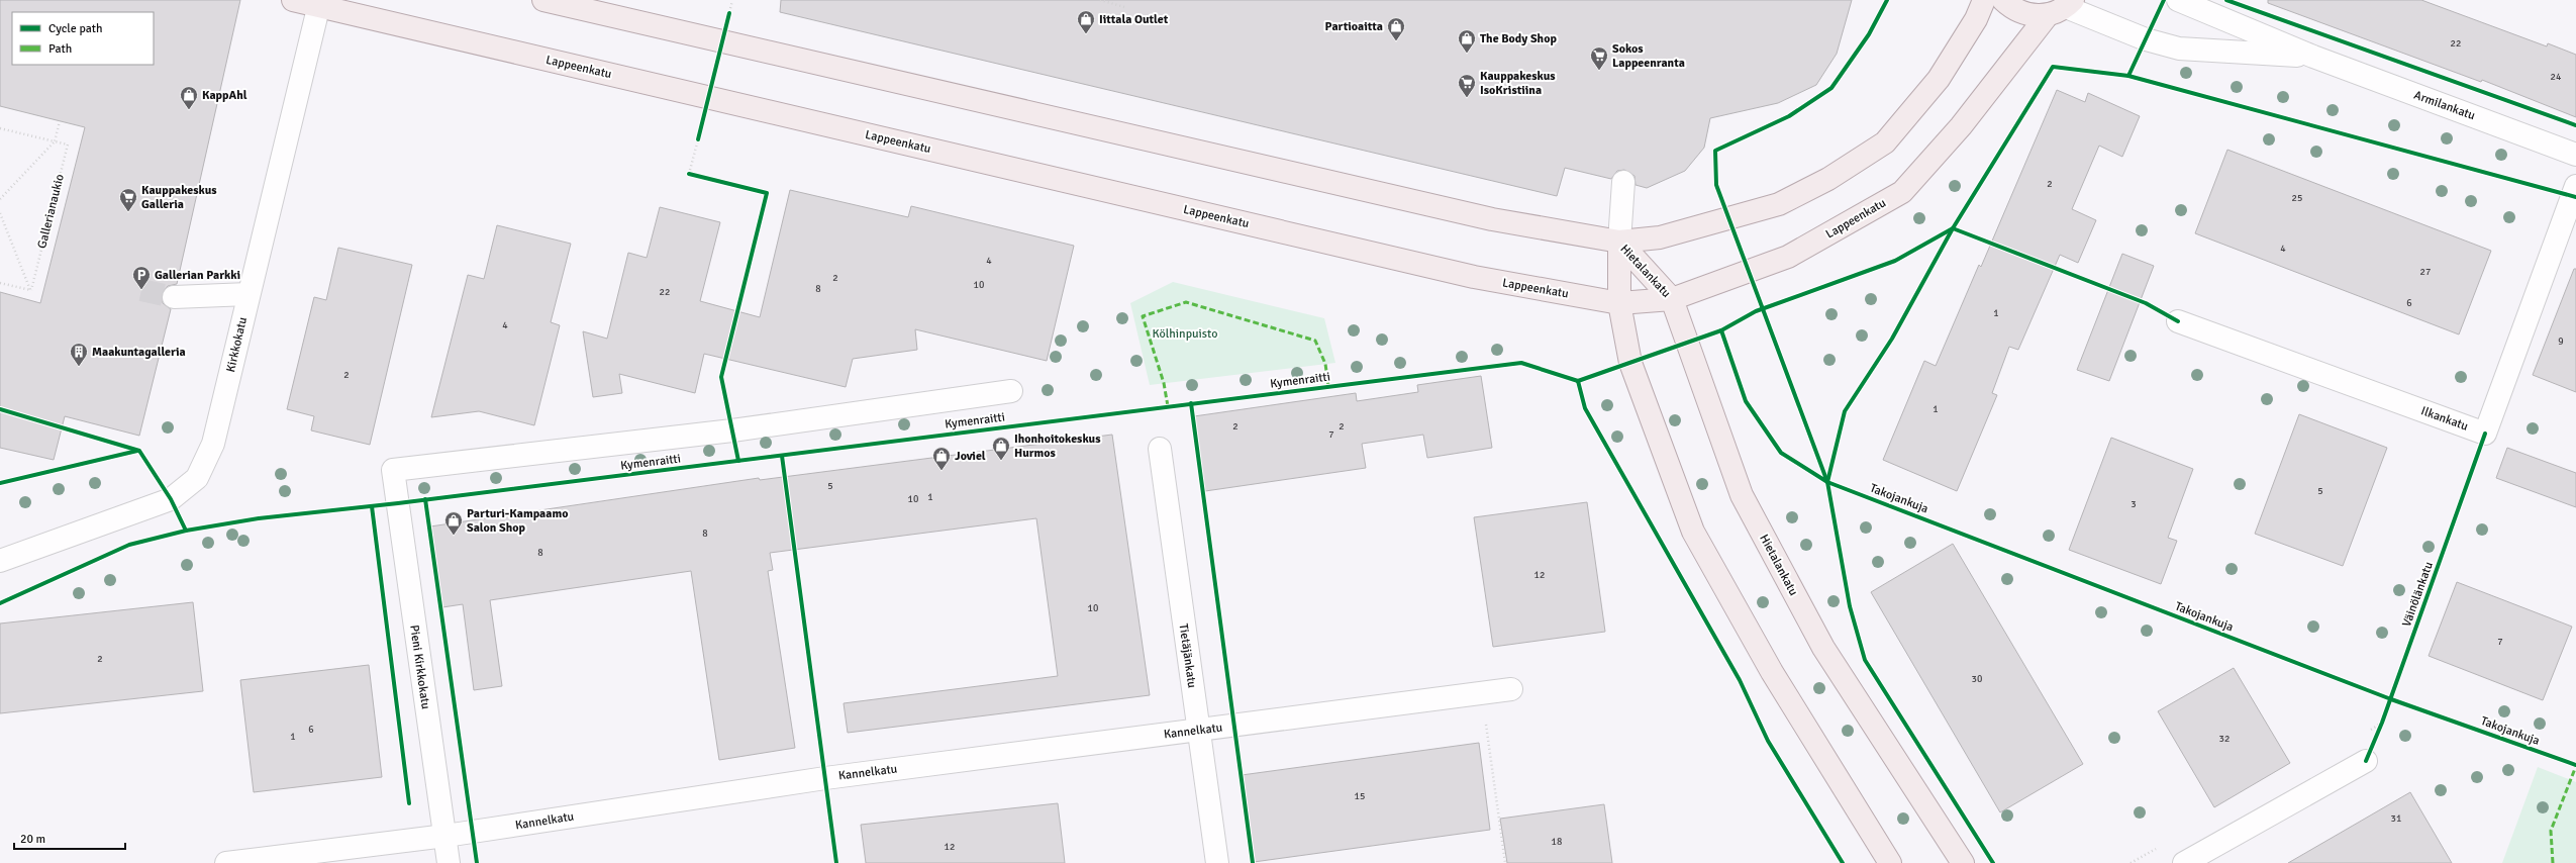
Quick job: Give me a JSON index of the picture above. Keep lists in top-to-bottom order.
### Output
{
  "streets": {
    "main road": ["Lappeenkatu", "Hietalankatu"],
    "street": [
      "Armilankatu",
      "Kirkkokatu",
      "Kymenraitti",
      "Ilkankatu",
      "Tietäjänkatu",
      "Pieni Kirkkokatu",
      "Kannelkatu"
    ],
    "path": ["Gallerianaukio"],
    "cycle path": ["Takojankuja", "Väinölänkatu"]
  },
  "crossings": [
    ["Lappeenkatu", "Armilankatu"],
    ["Lappeenkatu", "Hietalankatu"],
    ["Lappeenkatu", "Kirkkokatu"],
    ["Kymenraitti", "Pieni Kirkkokatu"],
    ["Tietäjänkatu", "Kannelkatu"],
    ["Pieni Kirkkokatu", "Kannelkatu"]
  ],
  "parks": ["Kölhinpuisto"],
  "places": {
    "shop": [
      "Iittala Outlet",
      "Partioaitta",
      "The Body Shop",
      "KappAhl",
      "Ihonhoitokeskus Hurmos",
      "Joviel",
      "Parturi-Kampaamo Salon Shop"
    ],
    "supermarket": ["Sokos Lappeenranta", "Kauppakeskus IsoKristiina", "Kauppakeskus Galleria"],
    "parking": ["Gallerian Parkki"],
    "building": ["Maakuntagalleria"]
  },
  "house_numbers": [
    "22",
    "24",
    "2",
    "25",
    "4",
    "4",
    "27",
    "2",
    "10",
    "8",
    "22",
    "6",
    "1",
    "4",
    "9",
    "2",
    "1",
    "2",
    "2",
    "7",
    "5",
    "5",
    "1",
    "10",
    "3",
    "8",
    "8",
    "12",
    "10",
    "7",
    "2",
    "30",
    "6",
    "1",
    "32",
    "15",
    "31",
    "18",
    "12"
  ],
  "legend": ["Cycle path", "Path"],
  "scale_bar": "20 m"
}
